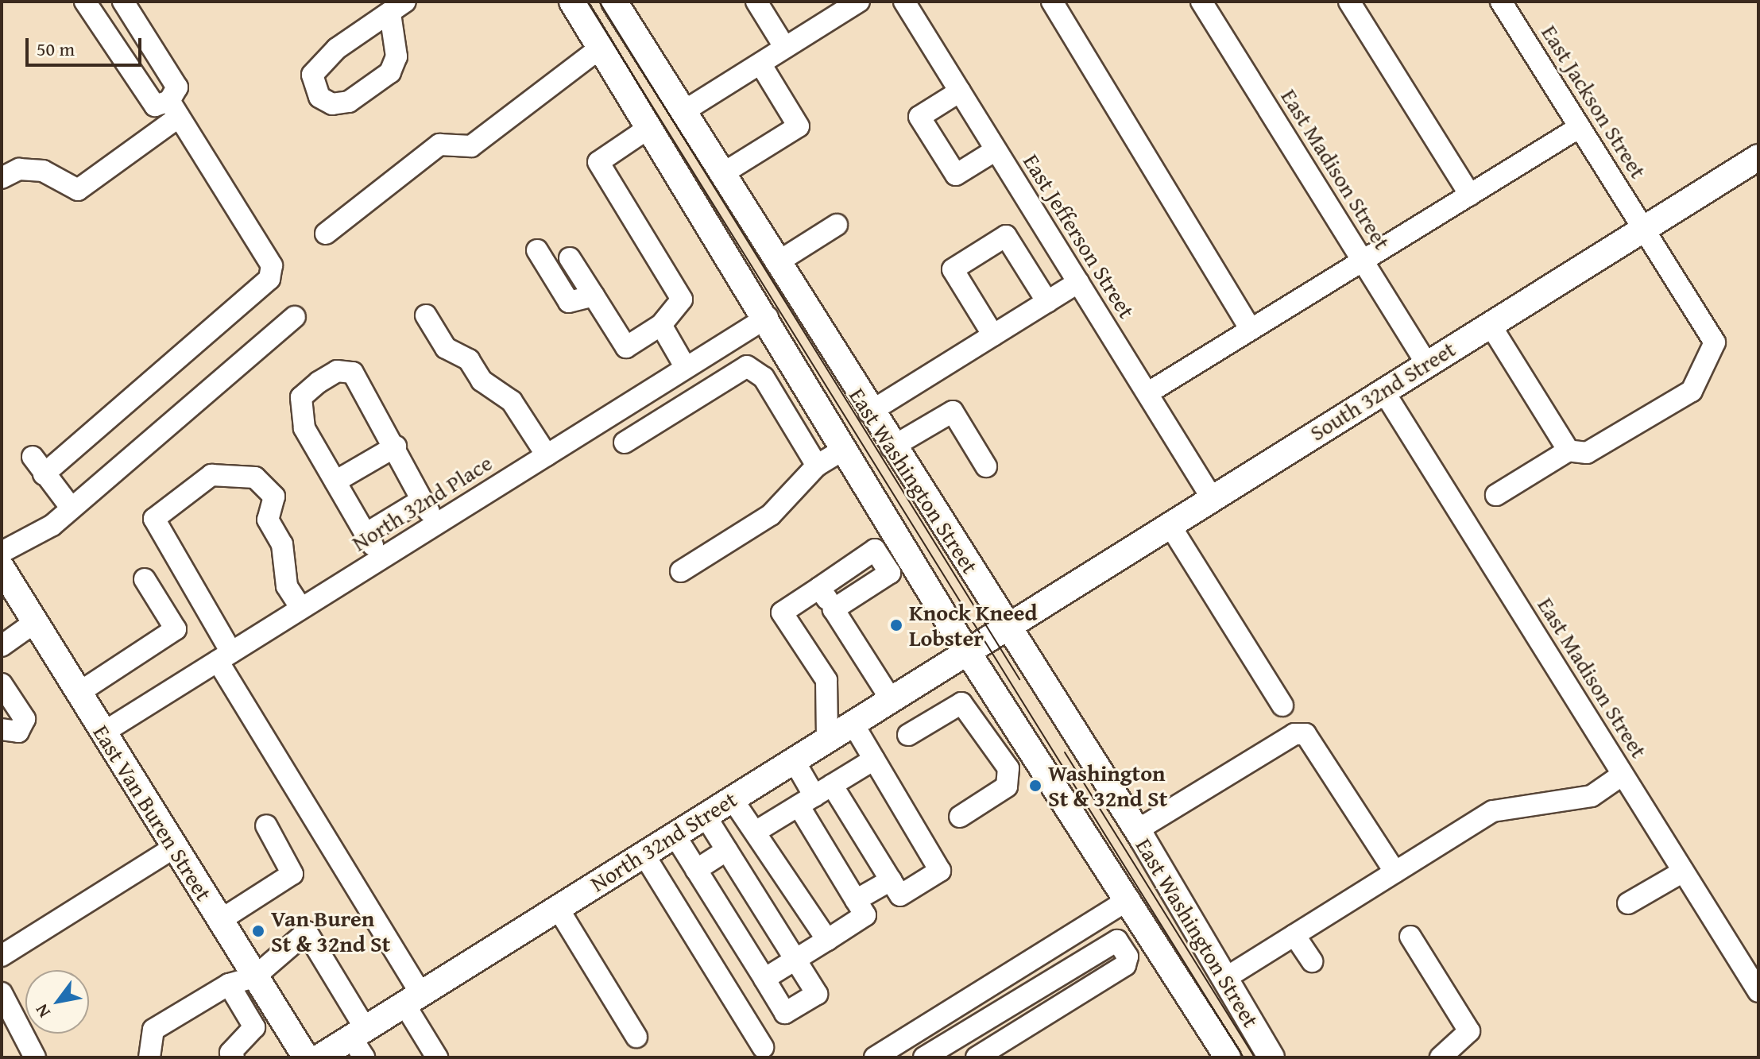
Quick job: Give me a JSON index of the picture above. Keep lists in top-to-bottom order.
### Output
{
  "streets": {
    "main road": [
      "South 32nd Street",
      "East Washington Street",
      "East Van Buren Street",
      "North 32nd Street"
    ],
    "street": [
      "East Jackson Street",
      "East Madison Street",
      "East Jefferson Street",
      "North 32nd Place"
    ]
  },
  "crossings": [
    ["East Jackson Street", "South 32nd Street"],
    ["East Madison Street", "South 32nd Street"],
    ["East Jefferson Street", "South 32nd Street"],
    ["South 32nd Street", "East Washington Street"],
    ["South 32nd Street", "North 32nd Street"],
    ["East Washington Street", "North 32nd Place"],
    ["East Washington Street", "North 32nd Street"],
    ["North 32nd Place", "East Van Buren Street"]
  ],
  "places": ["Knock Kneed Lobster", "Washington St & 32nd St", "Van Buren St & 32nd St"],
  "scale_bar": "50 m",
  "north": "bottom left"
}
